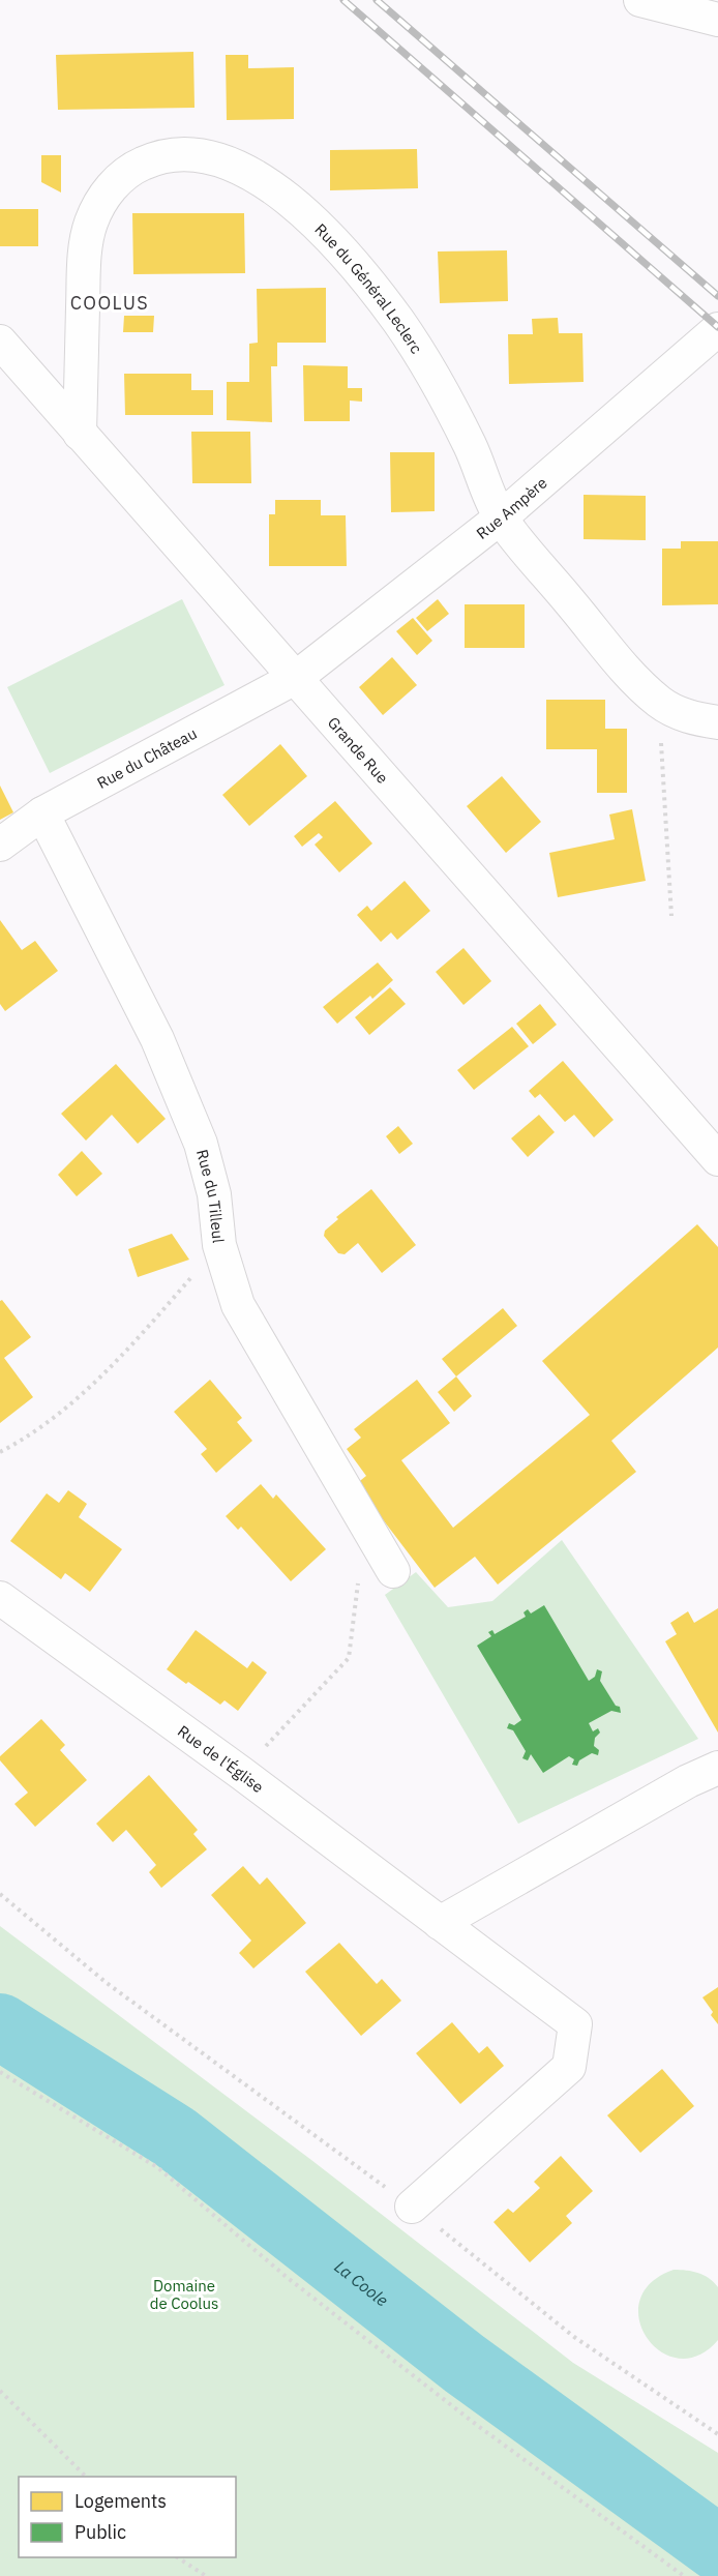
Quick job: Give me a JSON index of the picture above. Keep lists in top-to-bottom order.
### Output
{
  "streets": {
    "street": [
      "Rue du Général Leclerc",
      "Rue Ampère",
      "Grande Rue",
      "Rue du Château",
      "Rue du Tilleul",
      "Rue de l'Église"
    ]
  },
  "crossings": [
    ["Rue du Général Leclerc", "Rue Ampère"],
    ["Rue du Général Leclerc", "Grande Rue"],
    ["Rue Ampère", "Grande Rue"],
    ["Rue Ampère", "Rue du Château"],
    ["Grande Rue", "Rue du Château"],
    ["Rue du Château", "Rue du Tilleul"]
  ],
  "districts": ["COOLUS"],
  "water": ["La Coole"],
  "parks": ["Domaine de Coolus"],
  "legend": ["Logements", "Public"]
}
